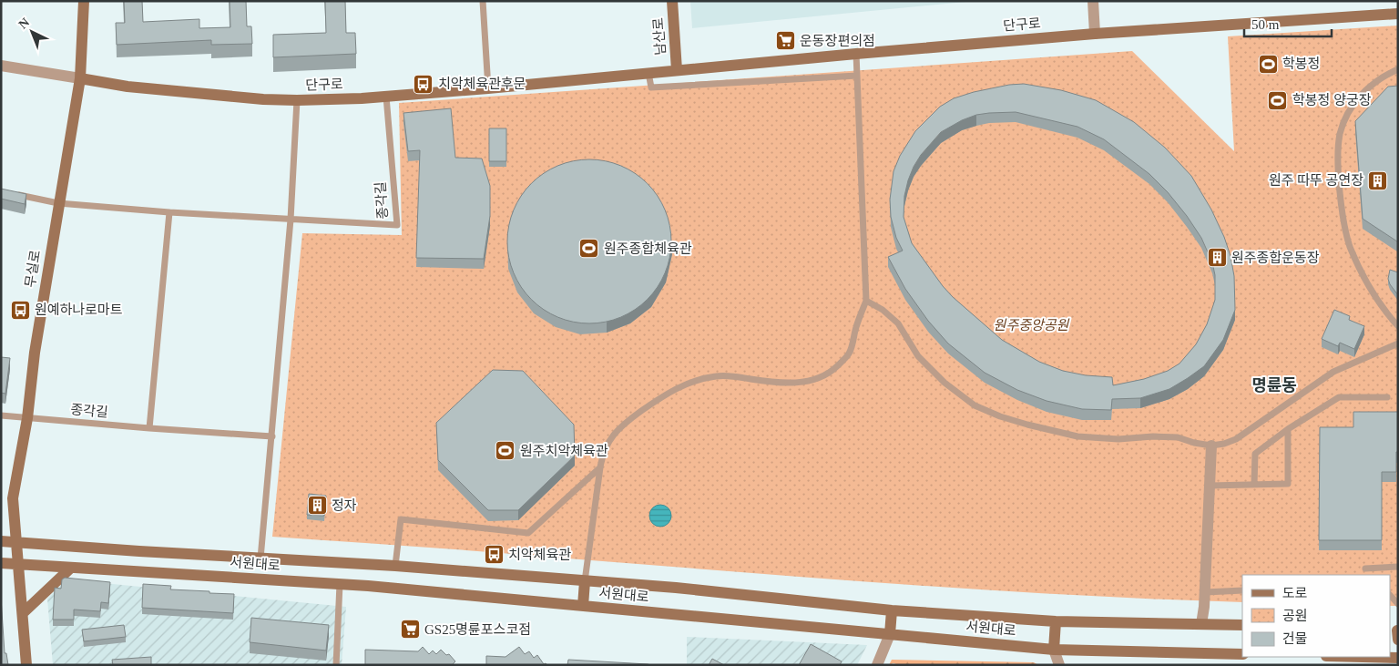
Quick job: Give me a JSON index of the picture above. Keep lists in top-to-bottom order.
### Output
{
  "streets": {
    "street": [
      "단구로",
      "남산로",
      "무실로",
      "서원대로"
    ],
    "lane": ["종각길"]
  },
  "crossings": [
    ["단구로", "남산로"],
    ["단구로", "종각길"],
    ["단구로", "무실로"],
    ["종각길", "무실로"],
    ["무실로", "서원대로"]
  ],
  "districts": ["명륜동"],
  "parks": ["원주중앙공원"],
  "places": {
    "supermarket": ["운동장편의점", "GS25명륜포스코점"],
    "sports": [
      "학봉정",
      "학봉정 양궁장",
      "원주종합체육관",
      "원주치악체육관"
    ],
    "bus stop": ["치악체육관후문", "원예하나로마트", "치악체육관"],
    "building": ["원주 따뚜 공연장", "원주종합운동장", "정자"]
  },
  "legend": ["도로", "공원", "건물"],
  "scale_bar": "50 m",
  "north": "top left"
}
